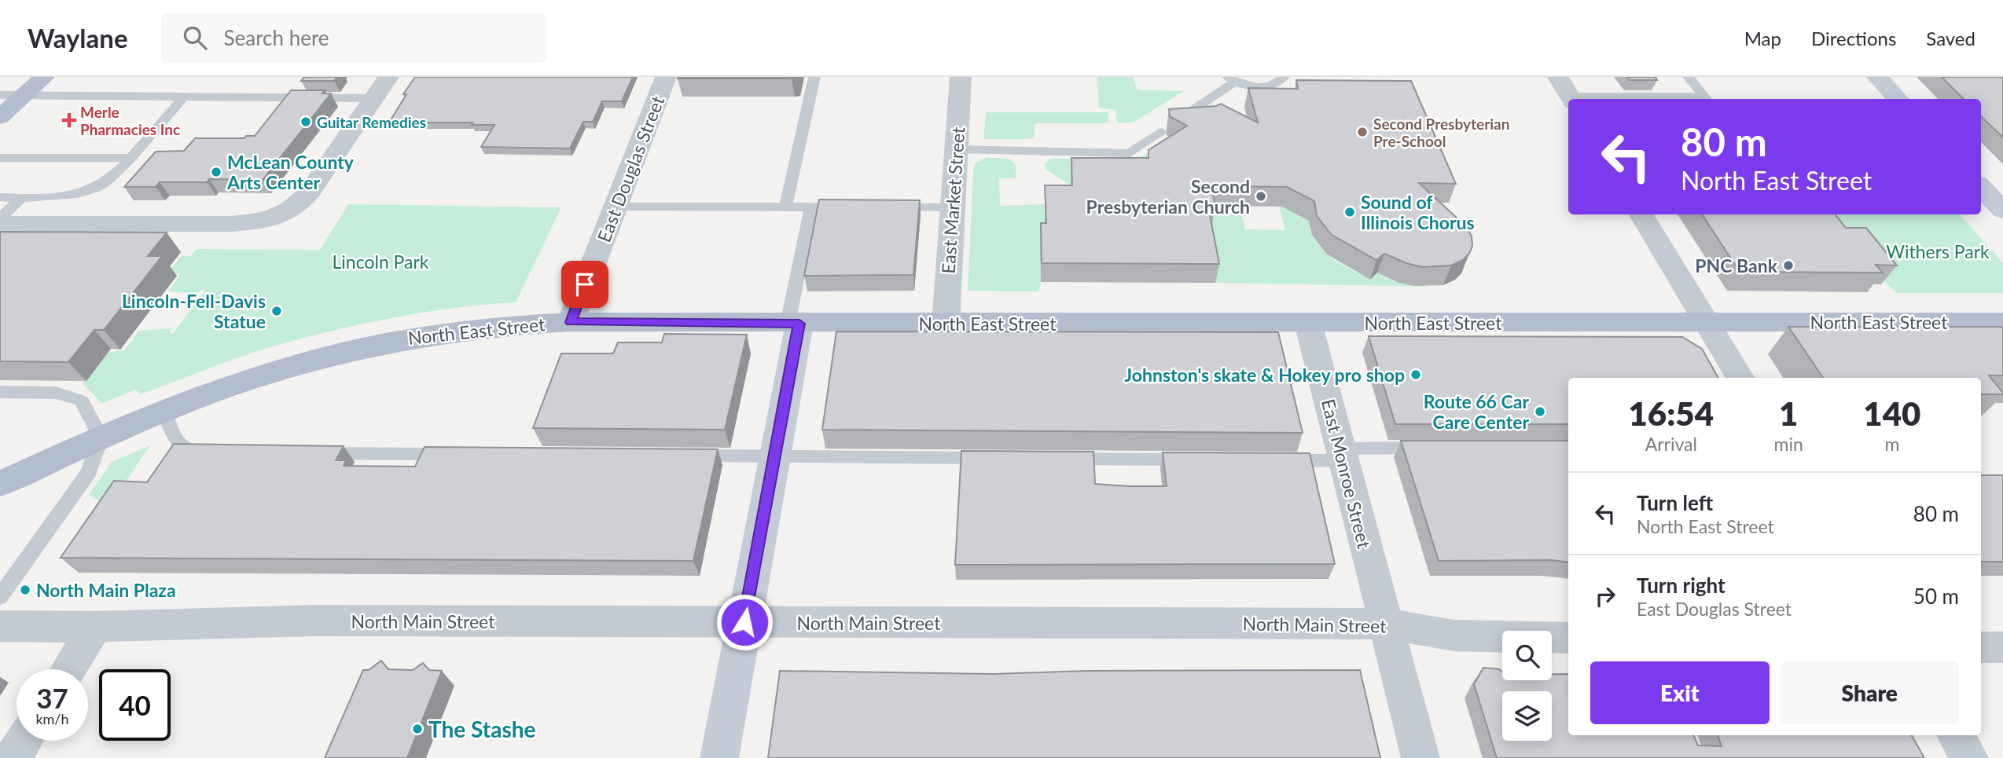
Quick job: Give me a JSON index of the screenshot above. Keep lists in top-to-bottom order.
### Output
{
  "streets": {
    "main road": ["North East Street"],
    "street": [
      "East Douglas Street",
      "East Market Street",
      "East Monroe Street",
      "North Main Street"
    ]
  },
  "crossings": [
    ["East Douglas Street", "North East Street"],
    ["East Market Street", "North East Street"],
    ["North East Street", "East Monroe Street"],
    ["East Monroe Street", "North Main Street"]
  ],
  "parks": ["Withers Park", "Lincoln Park"],
  "places": {
    "health": ["Merle Pharmacies Inc"],
    "other": [
      "Guitar Remedies",
      "Second Presbyterian Pre-School",
      "McLean County Arts Center",
      "Second Presbyterian Church",
      "Sound of Illinois Chorus",
      "PNC Bank",
      "Lincoln-Fell-Davis Statue",
      "Johnston's skate & Hokey pro shop",
      "Route 66 Car Care Center",
      "North Main Plaza",
      "The Stashe"
    ]
  },
  "page": {
    "header": "Waylane",
    "search": "Search here",
    "nav": ["Map", "Directions", "Saved"],
    "turn": ["80 m", "North East Street"],
    "eta": [
      "16:54",
      "Arrival",
      "1",
      "min",
      "140",
      "m"
    ],
    "list": [
      {
        "name": "Turn left",
        "note": "North East Street",
        "value": "80 m"
      },
      {
        "name": "Turn right",
        "note": "East Douglas Street",
        "value": "50 m"
      }
    ],
    "buttons": ["Exit", "Share"],
    "speed": "37 km/h",
    "limit": "40"
  }
}
